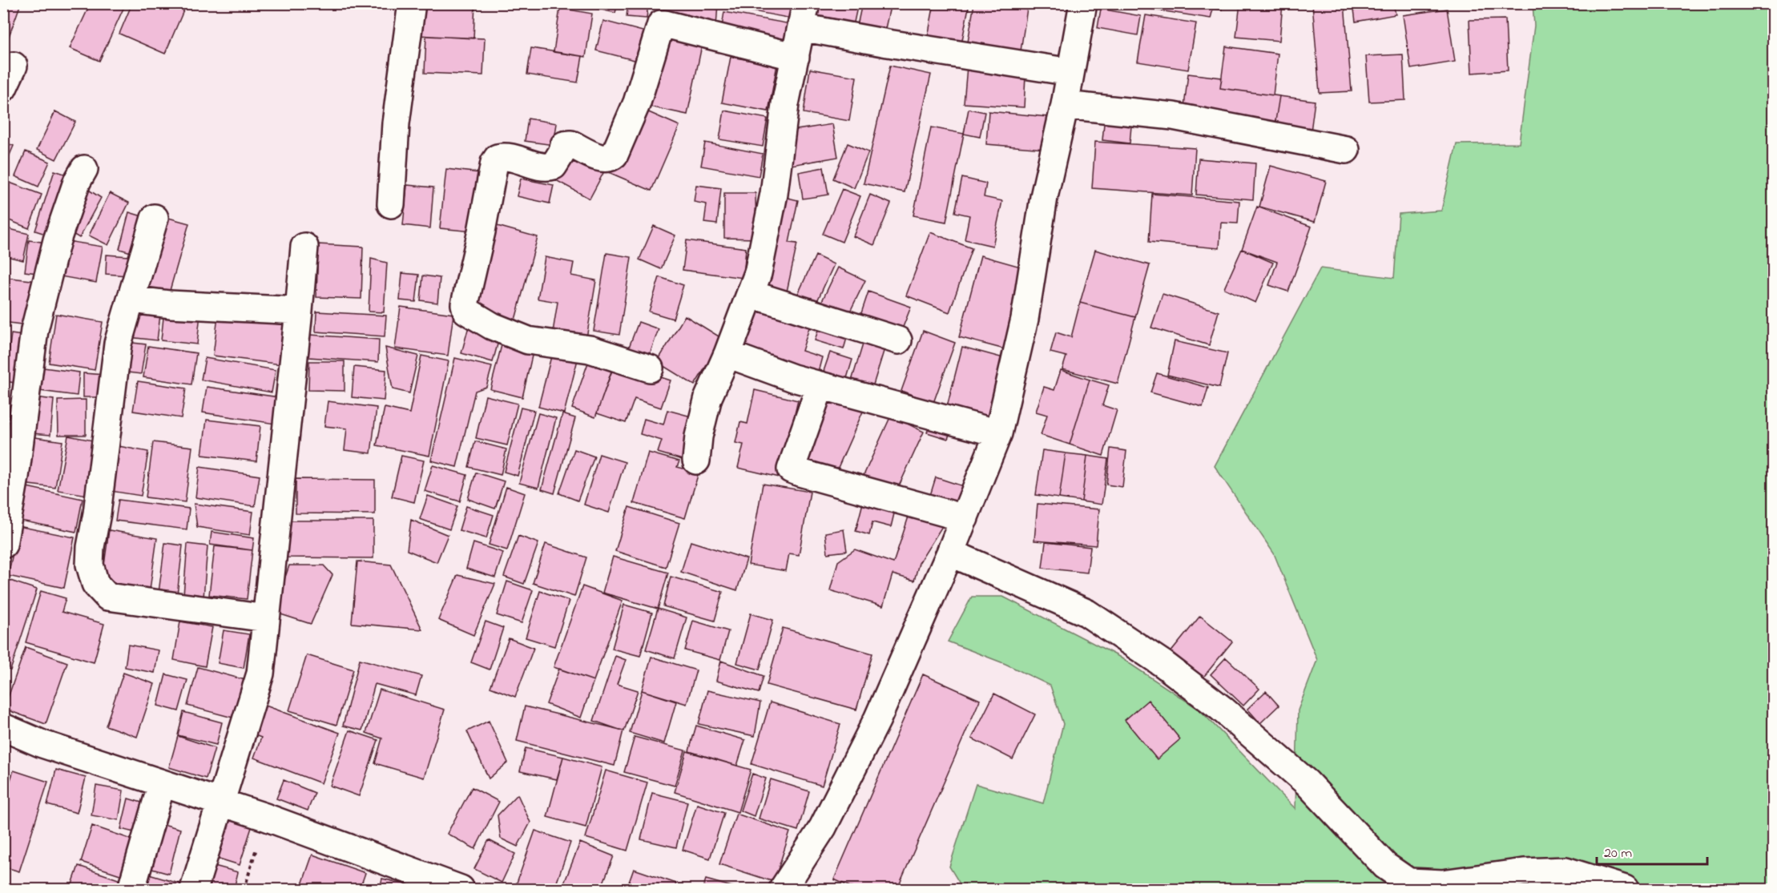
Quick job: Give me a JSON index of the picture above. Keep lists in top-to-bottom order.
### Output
{
  "scale_bar": "20 m"
}
